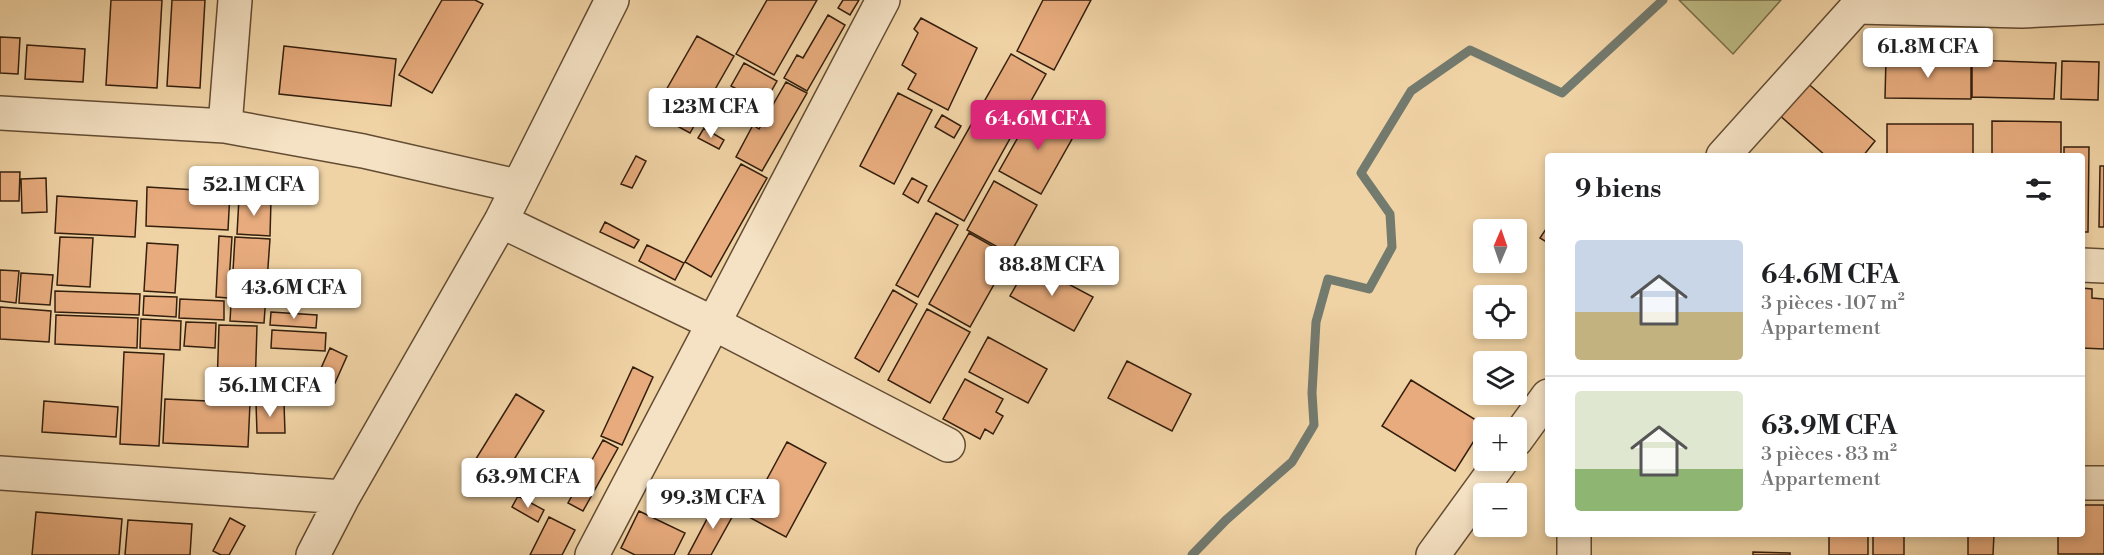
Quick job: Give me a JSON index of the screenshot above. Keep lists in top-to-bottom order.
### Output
{
  "north": "top",
  "page": {
    "price": [
      "61.8M CFA",
      "123M CFA",
      "64.6M CFA",
      "52.1M CFA",
      "88.8M CFA",
      "43.6M CFA",
      "56.1M CFA",
      "63.9M CFA",
      "99.3M CFA"
    ],
    "heading": "9 biens",
    "map_buttons": ["+", "−"],
    "list": [
      {
        "name": "64.6M CFA",
        "note": "3 pièces · 107 m² · Appartement"
      },
      {
        "name": "63.9M CFA",
        "note": "3 pièces · 83 m² · Appartement"
      }
    ]
  }
}
